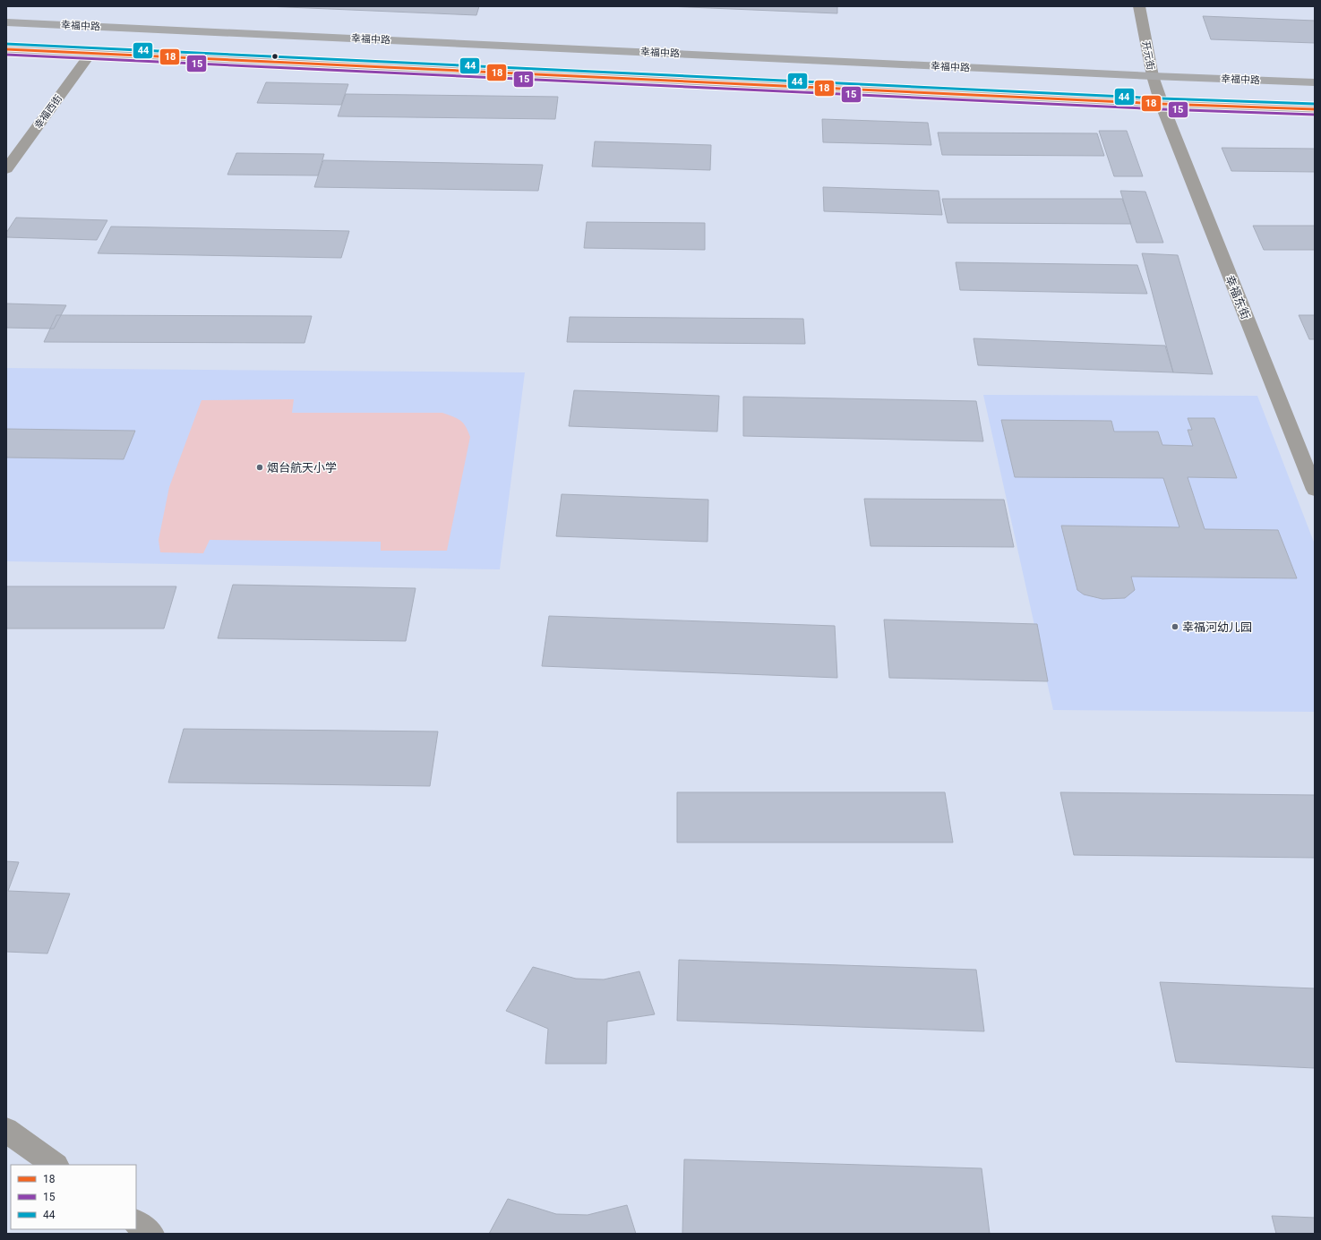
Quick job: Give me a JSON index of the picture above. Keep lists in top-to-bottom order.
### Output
{
  "streets": {
    "main road": ["幸福中路"],
    "street": ["开元街", "幸福西街", "幸福东街"]
  },
  "crossings": [
    ["幸福中路", "开元街"],
    ["开元街", "幸福东街"]
  ],
  "places": ["烟台航天小学", "幸福河幼儿园"],
  "lines": ["transit line 44", "transit line 18", "transit line 15"],
  "legend": ["18", "15", "44"]
}
